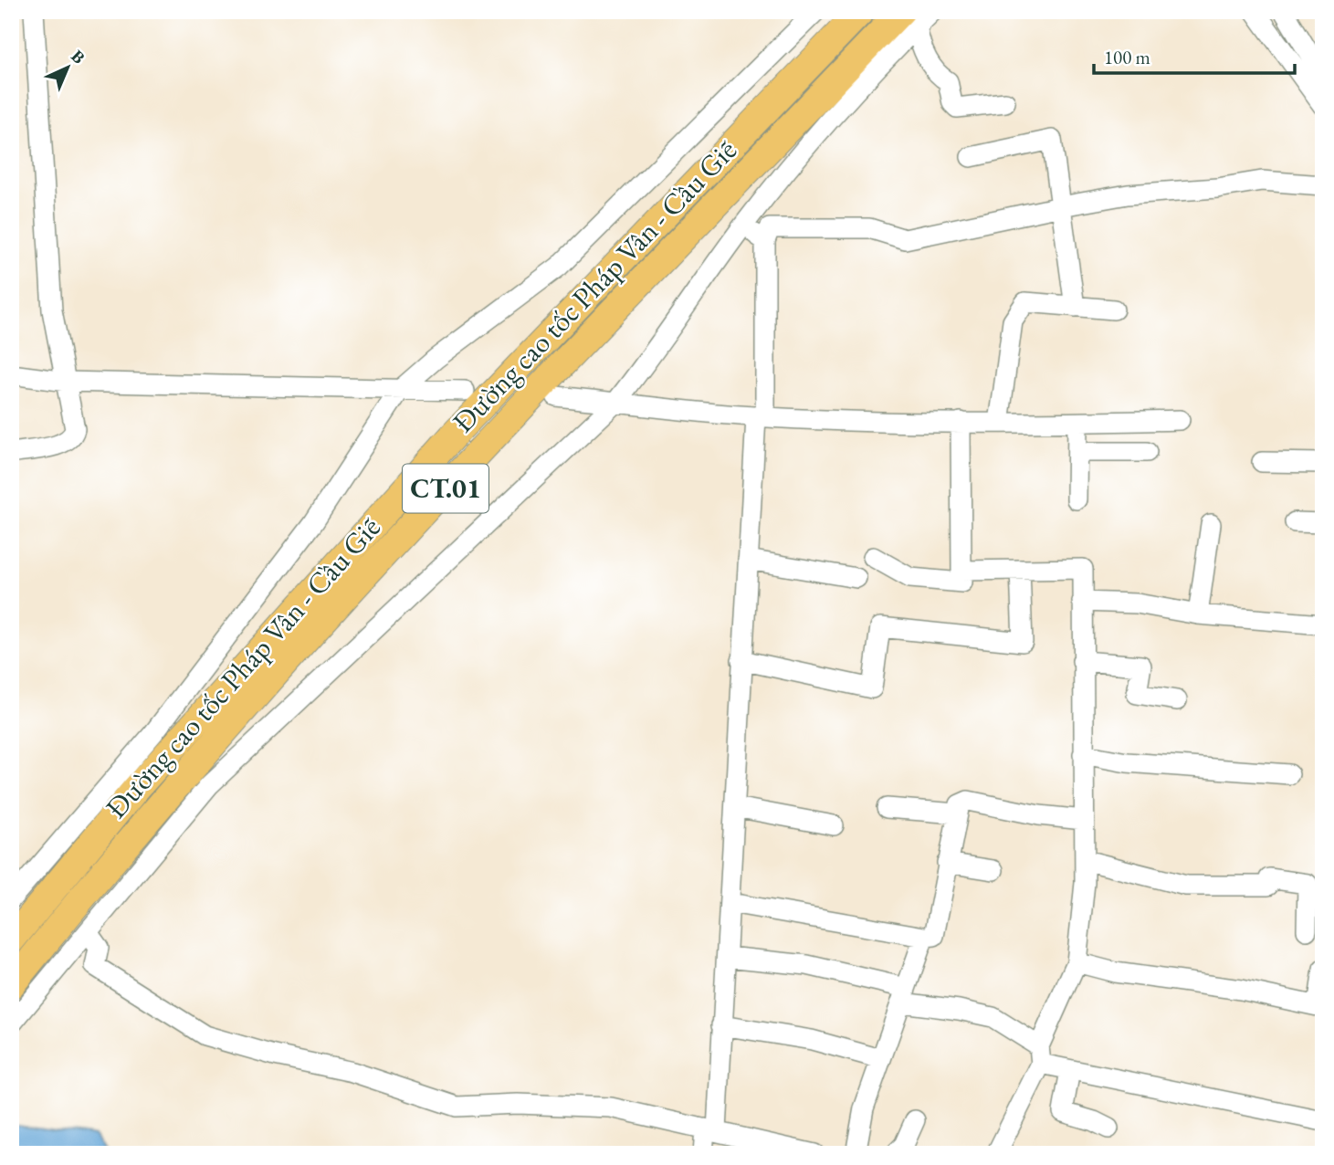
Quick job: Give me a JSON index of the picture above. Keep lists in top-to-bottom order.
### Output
{
  "streets": {
    "highway": ["Đường cao tốc Pháp Vân - Cầu Giẽ", "CT.01"]
  },
  "scale_bar": "100 m",
  "north": "top right"
}
